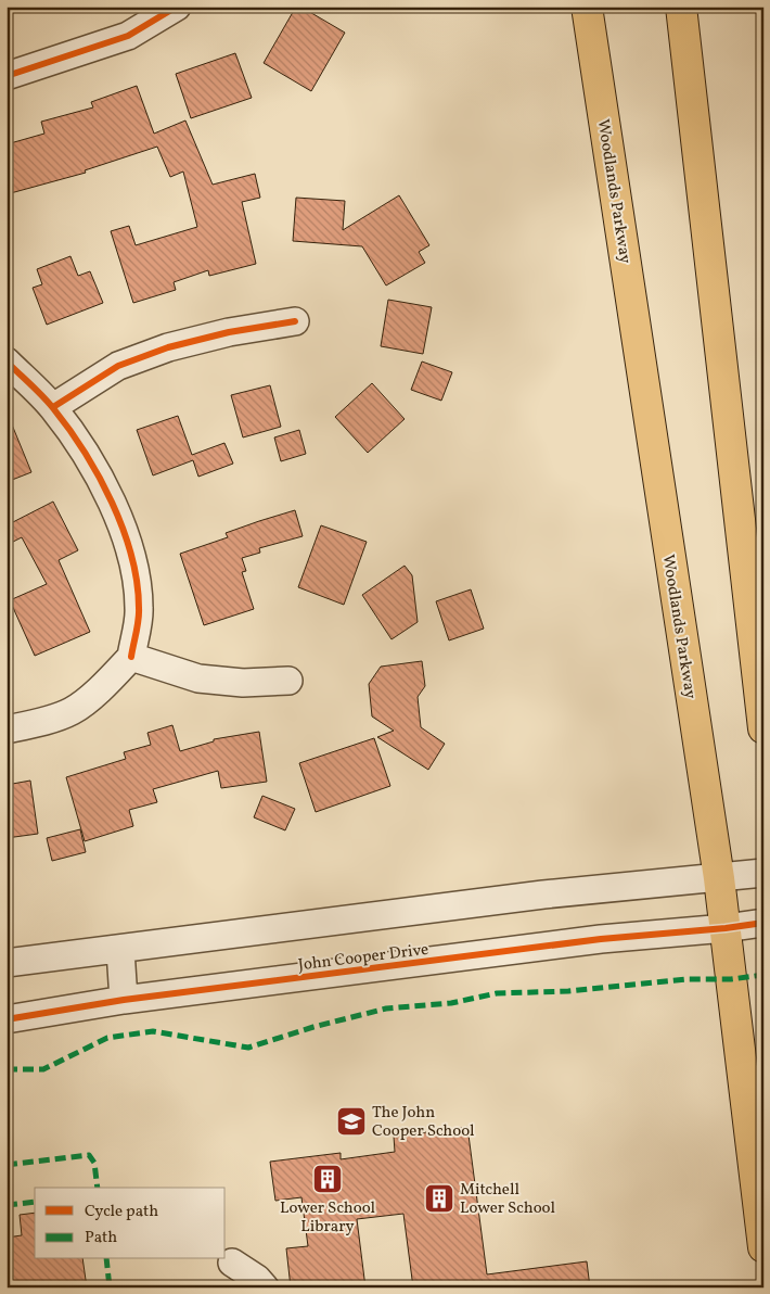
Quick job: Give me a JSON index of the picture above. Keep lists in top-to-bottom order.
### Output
{
  "streets": {
    "main road": ["Woodlands Parkway"],
    "street": ["John Cooper Drive"]
  },
  "crossings": [
    ["Woodlands Parkway", "John Cooper Drive"]
  ],
  "places": {
    "school or university": ["The John Cooper School"],
    "building": ["Lower School Library", "Mitchell Lower School"]
  },
  "legend": ["Cycle path", "Path"]
}
